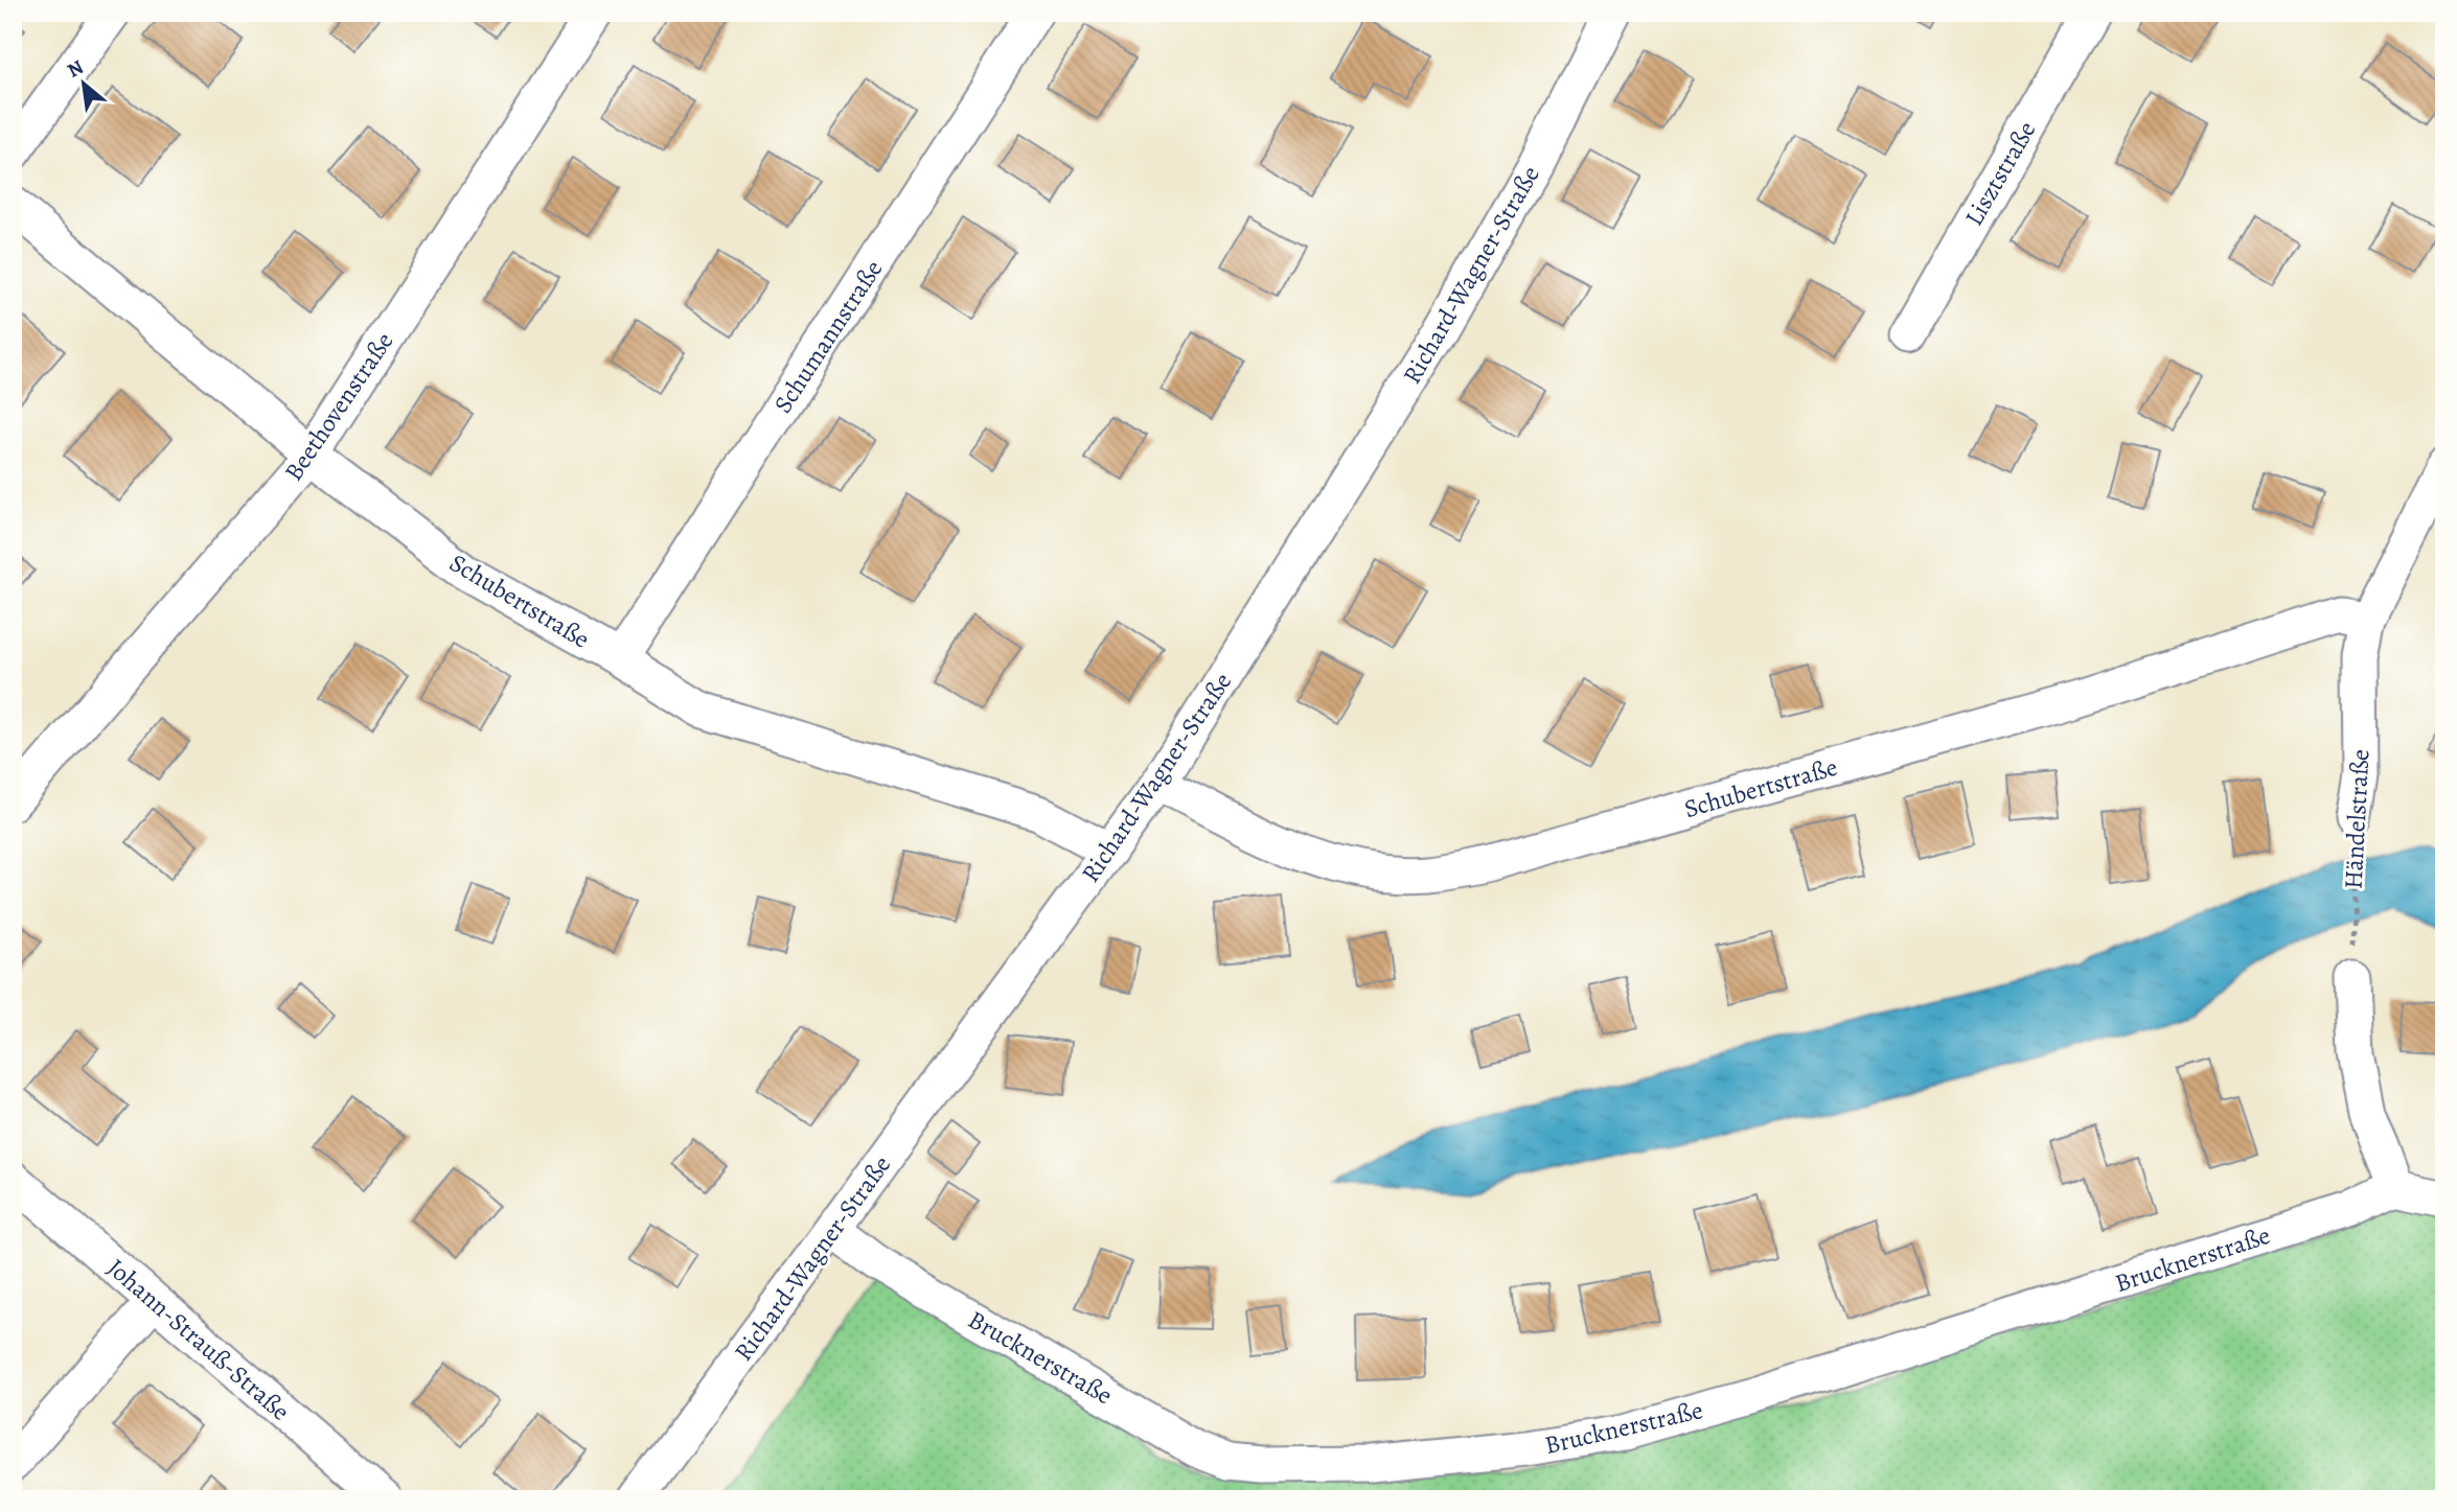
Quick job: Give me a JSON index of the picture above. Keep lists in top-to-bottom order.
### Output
{
  "streets": {
    "street": [
      "Lisztstraße",
      "Richard-Wagner-Straße",
      "Schumannstraße",
      "Beethovenstraße",
      "Schubertstraße",
      "Händelstraße",
      "Brucknerstraße",
      "Johann-Strauß-Straße"
    ]
  },
  "crossings": [
    ["Richard-Wagner-Straße", "Schubertstraße"],
    ["Richard-Wagner-Straße", "Brucknerstraße"],
    ["Schumannstraße", "Schubertstraße"],
    ["Beethovenstraße", "Schubertstraße"],
    ["Schubertstraße", "Händelstraße"]
  ],
  "north": "top left"
}
